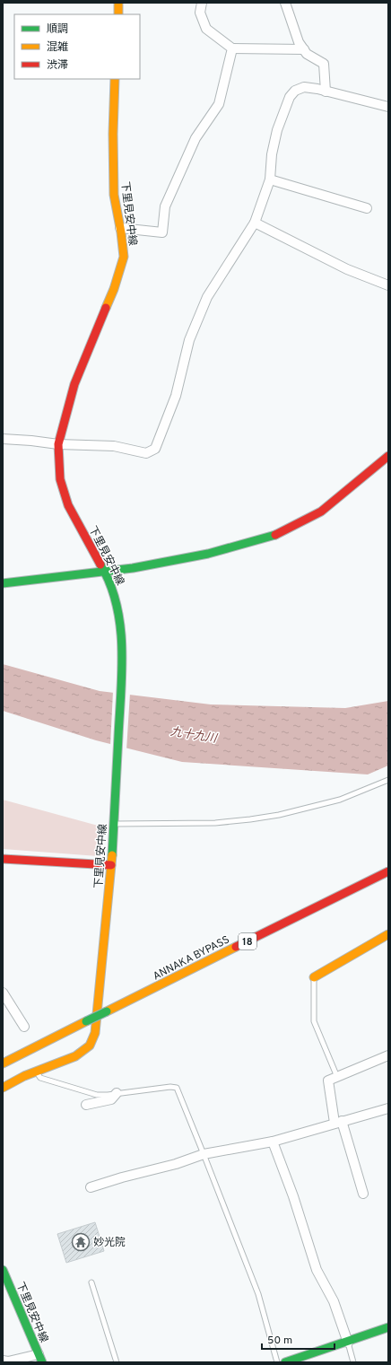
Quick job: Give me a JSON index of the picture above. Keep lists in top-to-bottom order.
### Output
{
  "streets": {
    "main road": ["下里見安中線", "18", "ANNAKA BYPASS"]
  },
  "water": ["九十九川"],
  "places": {
    "temple": ["妙光院"]
  },
  "legend": ["順調", "混雑", "渋滞"],
  "scale_bar": "50 m"
}
